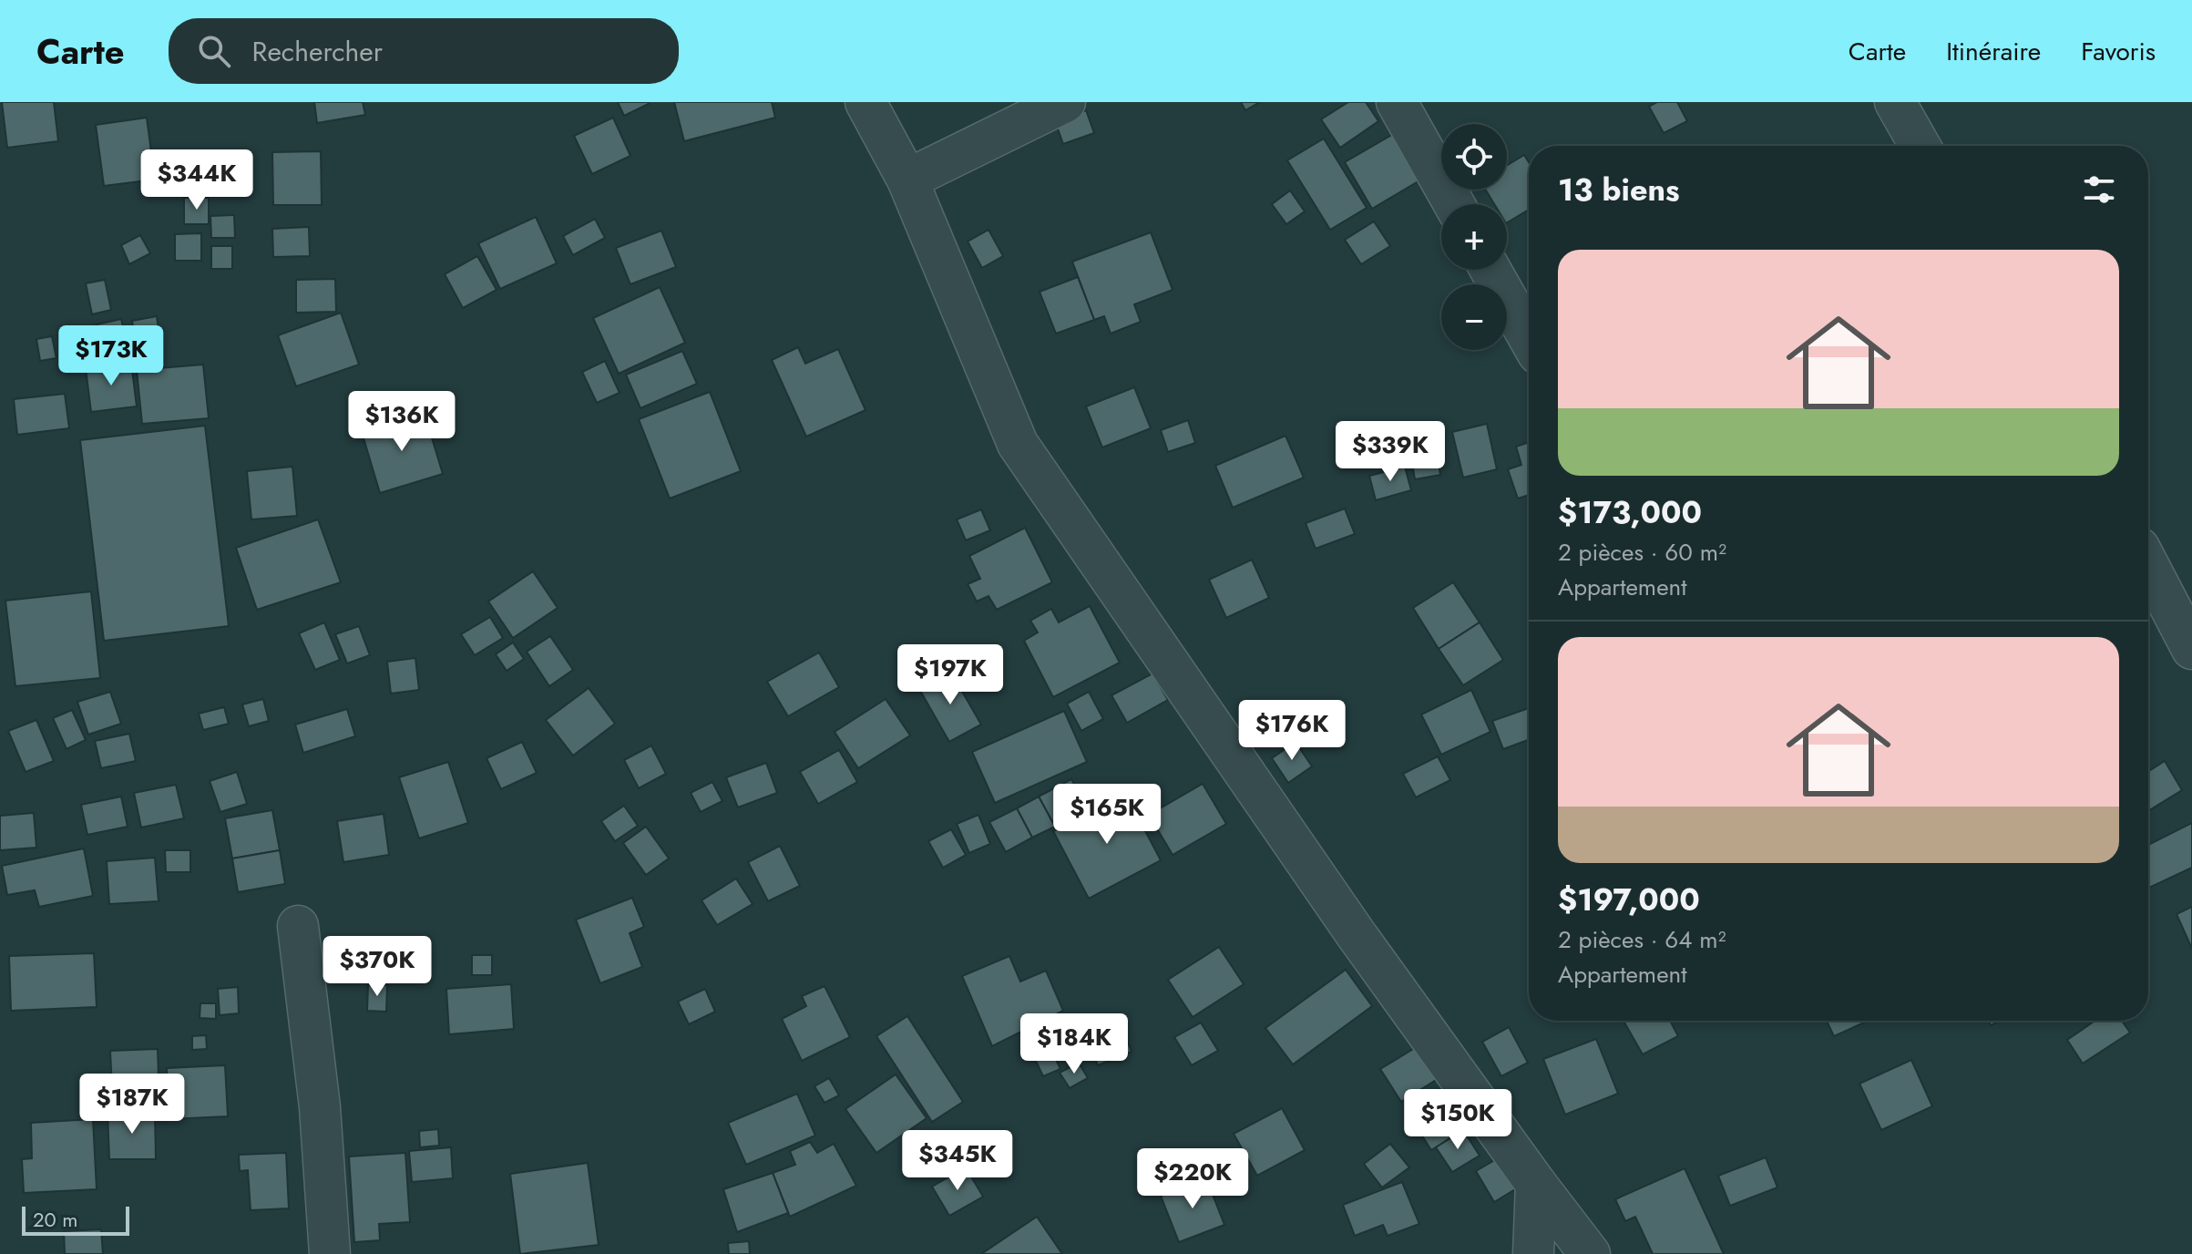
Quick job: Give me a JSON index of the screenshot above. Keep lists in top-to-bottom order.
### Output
{
  "scale_bar": "20 m",
  "page": {
    "header": "Carte",
    "search": "Rechercher",
    "nav": ["Carte", "Itinéraire", "Favoris"],
    "map_buttons": ["+", "−"],
    "heading": "13 biens",
    "price": [
      "$344K",
      "$173K",
      "$136K",
      "$339K",
      "$197K",
      "$176K",
      "$165K",
      "$370K",
      "$184K",
      "$187K",
      "$150K",
      "$345K",
      "$220K"
    ],
    "list": [
      {
        "name": "$173,000",
        "note": "2 pièces · 60 m² · Appartement"
      },
      {
        "name": "$197,000",
        "note": "2 pièces · 64 m² · Appartement"
      }
    ],
    "scale": "20 m"
  }
}
